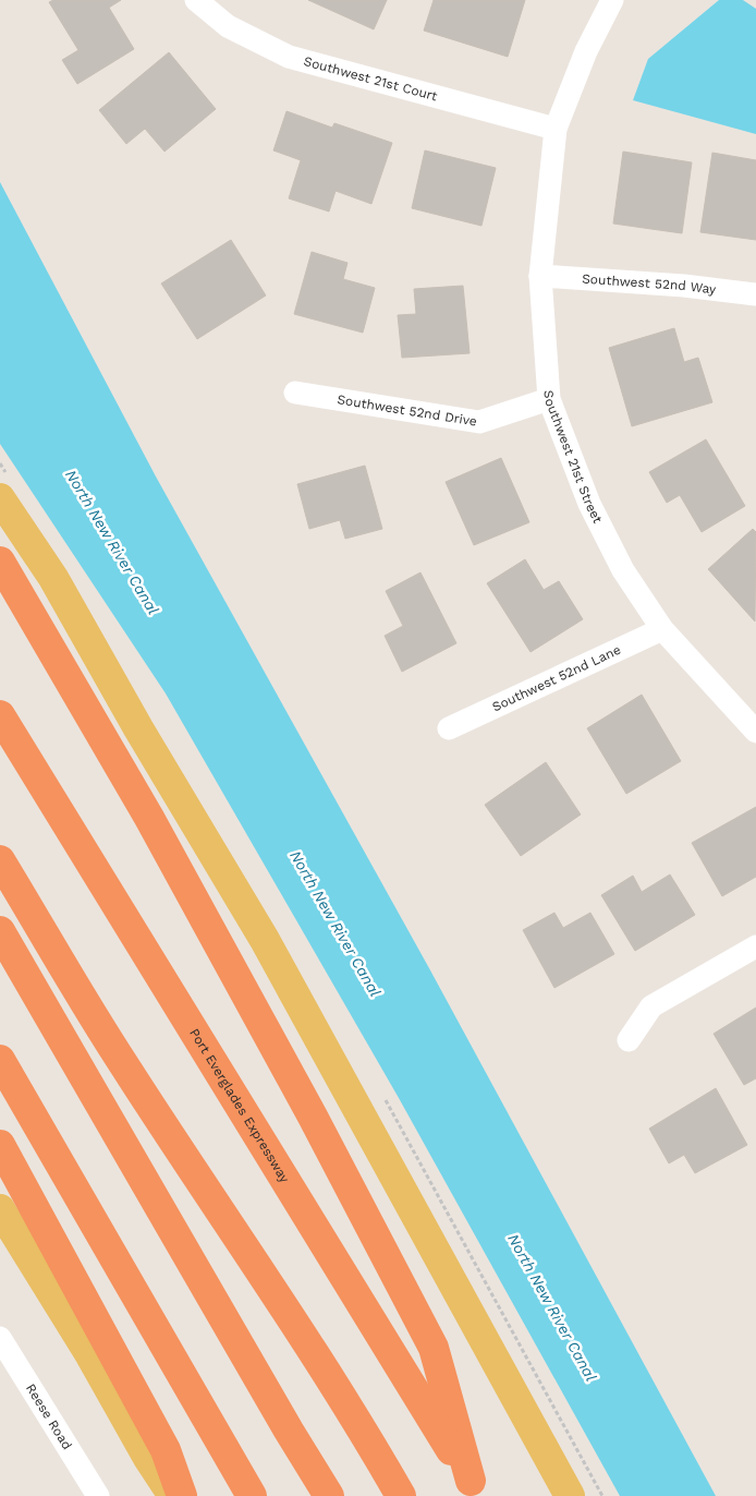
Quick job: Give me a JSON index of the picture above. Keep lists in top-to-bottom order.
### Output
{
  "streets": {
    "highway": ["Port Everglades Expressway"],
    "street": [
      "Southwest 21st Court",
      "Southwest 52nd Way",
      "Southwest 52nd Drive",
      "Southwest 21st Street",
      "Southwest 52nd Lane",
      "Reese Road"
    ]
  },
  "crossings": [
    ["Southwest 21st Court", "Southwest 21st Street"],
    ["Southwest 52nd Way", "Southwest 21st Street"],
    ["Southwest 52nd Drive", "Southwest 21st Street"],
    ["Southwest 21st Street", "Southwest 52nd Lane"]
  ],
  "water": ["North New River Canal"]
}
